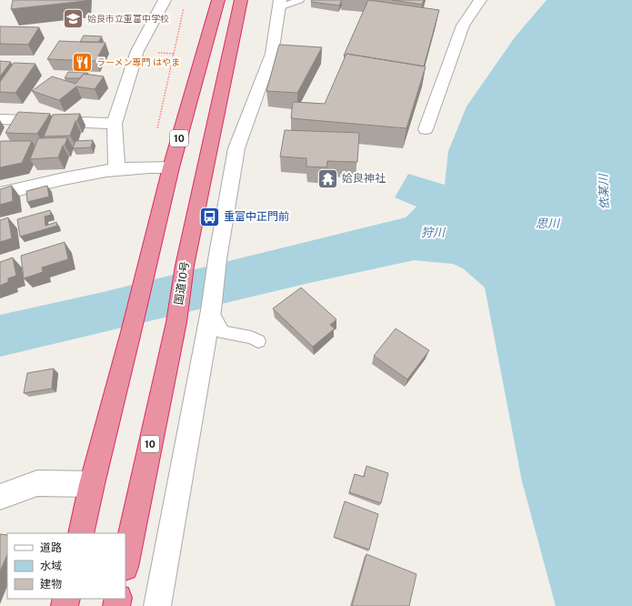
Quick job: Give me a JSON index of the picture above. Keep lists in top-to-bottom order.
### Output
{
  "streets": {
    "highway": ["10", "国道10号"]
  },
  "water": ["依某川", "思川", "狩川"],
  "places": {
    "school or university": ["姶良市立重富中学校"],
    "restaurant": ["ラーメン専門 はやま"],
    "temple": ["姶良神社"],
    "bus stop": ["重富中正門前"]
  },
  "legend": ["道路", "水域", "建物"]
}
